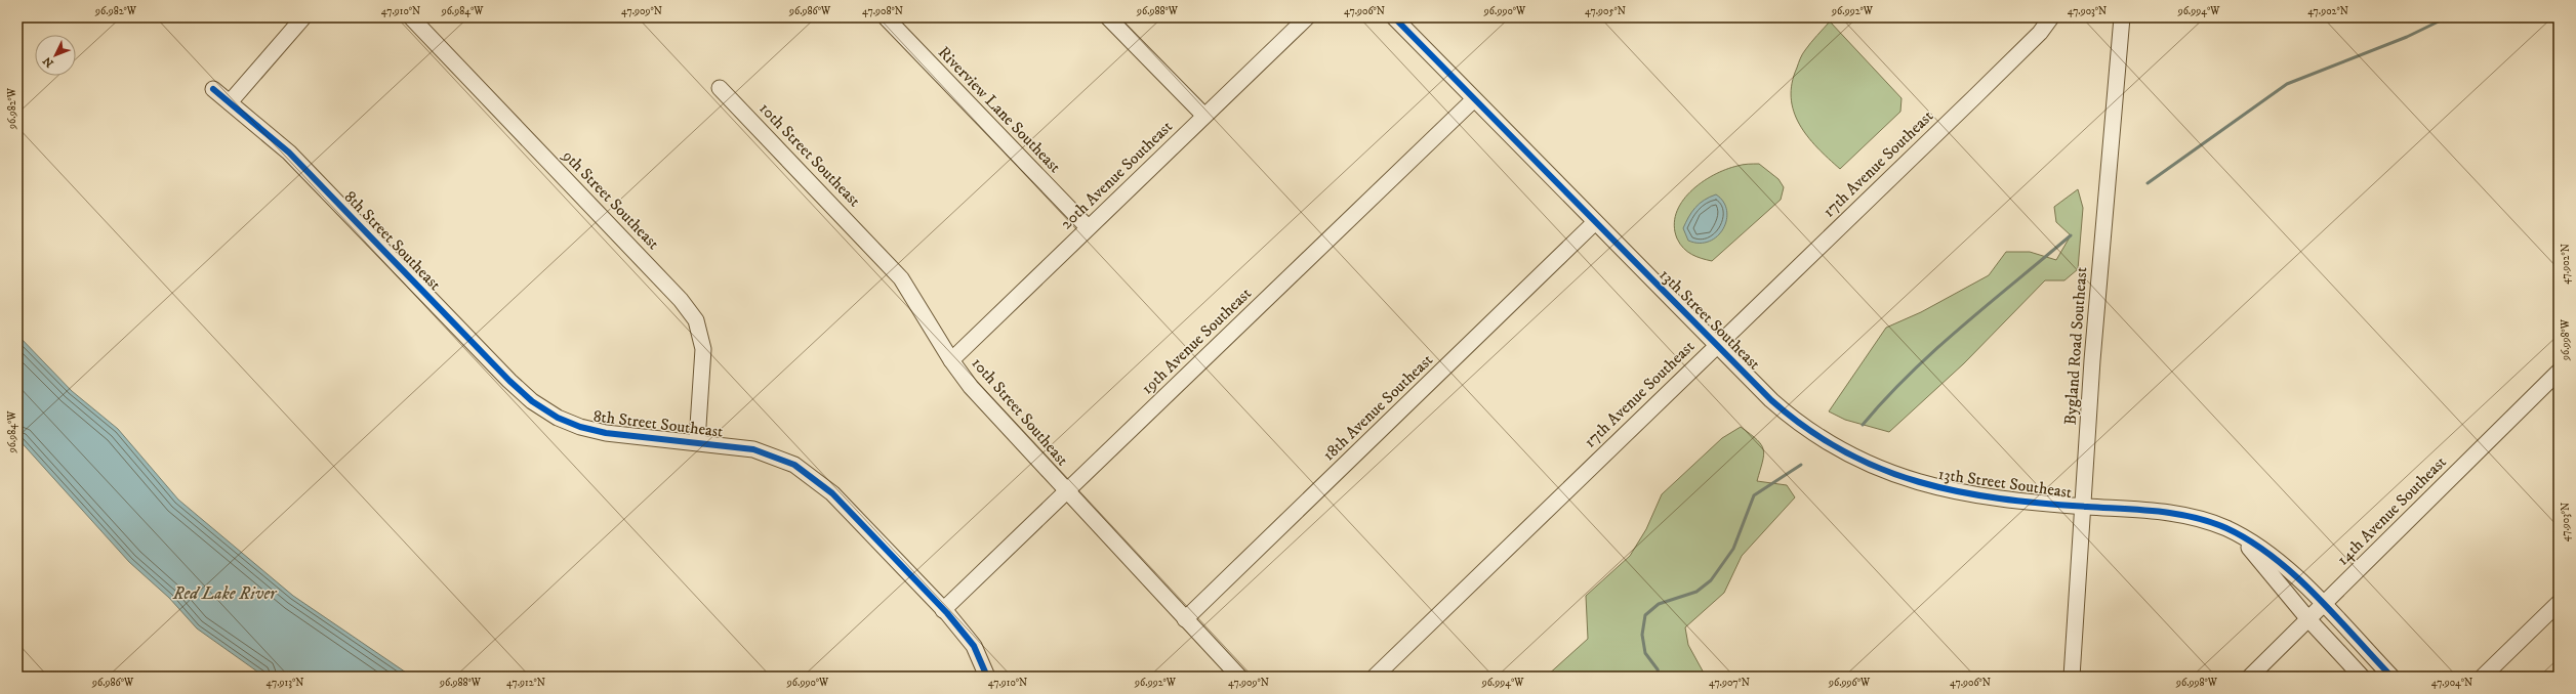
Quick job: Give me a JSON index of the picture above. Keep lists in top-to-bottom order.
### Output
{
  "streets": {
    "street": [
      "Riverview Lane Southeast",
      "10th Street Southeast",
      "17th Avenue Southeast",
      "20th Avenue Southeast",
      "9th Street Southeast",
      "8th Street Southeast",
      "13th Street Southeast",
      "19th Avenue Southeast",
      "Bygland Road Southeast",
      "18th Avenue Southeast",
      "14th Avenue Southeast"
    ]
  },
  "crossings": [
    ["Riverview Lane Southeast", "20th Avenue Southeast"],
    ["10th Street Southeast", "20th Avenue Southeast"],
    ["10th Street Southeast", "19th Avenue Southeast"],
    ["10th Street Southeast", "18th Avenue Southeast"],
    ["17th Avenue Southeast", "13th Street Southeast"],
    ["9th Street Southeast", "8th Street Southeast"],
    ["8th Street Southeast", "19th Avenue Southeast"],
    ["13th Street Southeast", "19th Avenue Southeast"],
    ["13th Street Southeast", "Bygland Road Southeast"],
    ["13th Street Southeast", "18th Avenue Southeast"]
  ],
  "water": ["Red Lake River"],
  "north": "bottom left",
  "coordinates": [
    "96.982°W",
    "47.910°N",
    "96.984°W",
    "47.909°N",
    "96.986°W",
    "47.908°N",
    "96.988°W",
    "47.906°N",
    "96.990°W",
    "47.905°N",
    "96.992°W",
    "47.903°N",
    "96.994°W",
    "47.902°N",
    "96.998°W",
    "47.913°N",
    "47.912°N",
    "47.907°N",
    "96.996°W",
    "47.904°N"
  ]
}
